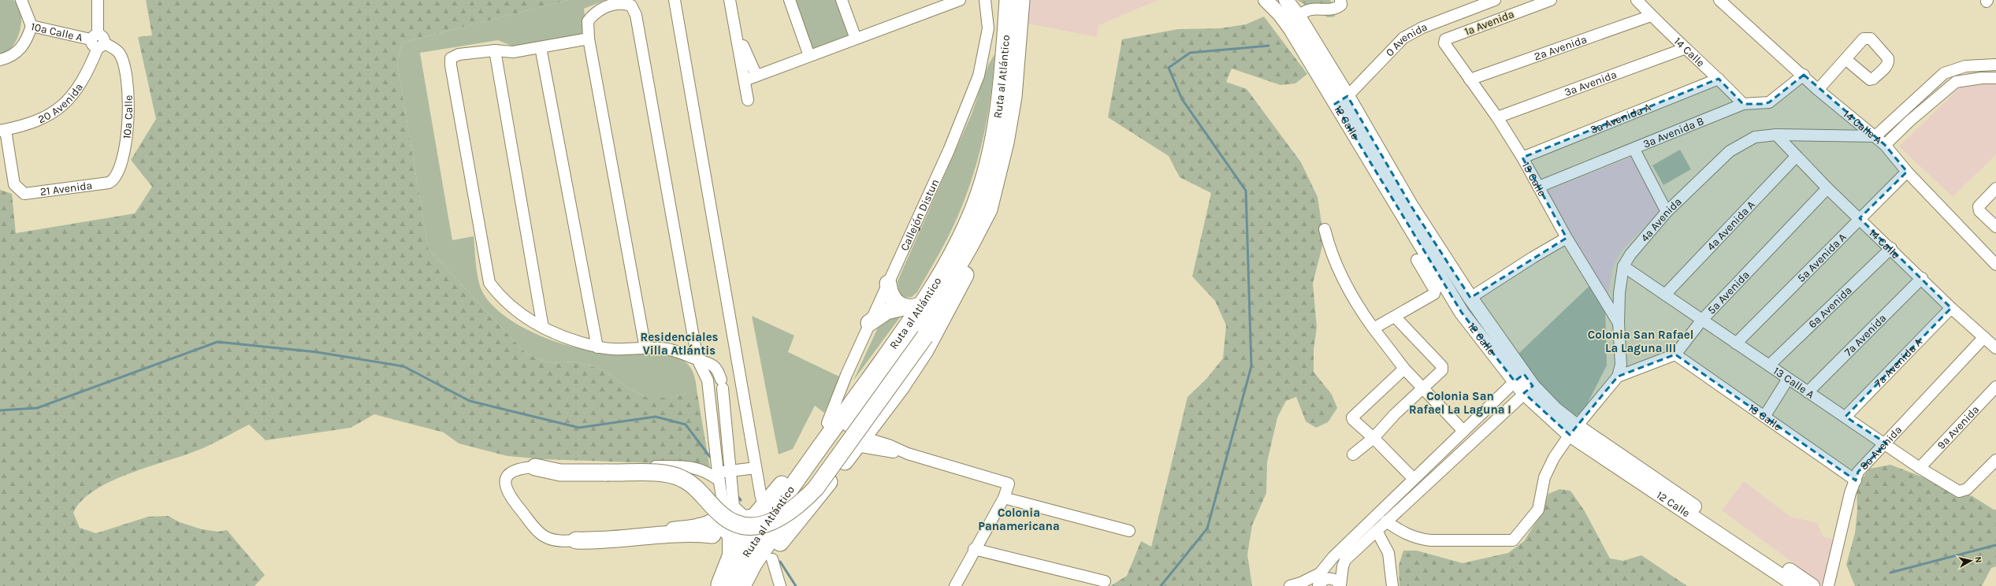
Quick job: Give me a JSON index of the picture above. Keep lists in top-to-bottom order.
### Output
{
  "streets": {
    "highway": ["Ruta al Atlántico"],
    "main road": ["12 Calle"],
    "street": [
      "1a Avenida",
      "10a Calle A",
      "0 Avenida",
      "2a Avenida",
      "14 Calle",
      "3a Avenida",
      "20 Avenida",
      "10a Calle",
      "3a Avenida A",
      "14 Calle A",
      "3a Avenida B",
      "13 Calle",
      "21 Avenida",
      "Callejón Distun",
      "4a Avenida",
      "4a Avenida A",
      "5a Avenida A",
      "5a Avenida",
      "6a Avenida",
      "7a Avenida",
      "7a Avenida A",
      "13 Calle A",
      "9a Avenida",
      "8a Avenida"
    ]
  },
  "crossings": [
    ["1a Avenida", "13 Calle"],
    ["10a Calle A", "20 Avenida"],
    ["10a Calle A", "10a Calle"],
    ["0 Avenida", "12 Calle"],
    ["2a Avenida", "14 Calle"],
    ["2a Avenida", "13 Calle"],
    ["14 Calle", "3a Avenida"],
    ["14 Calle", "3a Avenida A"],
    ["14 Calle", "3a Avenida B"],
    ["14 Calle", "4a Avenida"],
    ["14 Calle", "4a Avenida A"],
    ["14 Calle", "5a Avenida A"],
    ["14 Calle", "5a Avenida"],
    ["14 Calle", "6a Avenida"],
    ["14 Calle", "7a Avenida"],
    ["14 Calle", "7a Avenida A"],
    ["14 Calle", "8a Avenida"],
    ["3a Avenida", "13 Calle"],
    ["20 Avenida", "21 Avenida"],
    ["10a Calle", "21 Avenida"],
    ["3a Avenida A", "13 Calle"],
    ["12 Calle", "4a Avenida"],
    ["14 Calle A", "3a Avenida B"],
    ["14 Calle A", "4a Avenida"],
    ["14 Calle A", "5a Avenida A"],
    ["3a Avenida B", "13 Calle"],
    ["13 Calle", "4a Avenida"],
    ["13 Calle", "5a Avenida"],
    ["13 Calle", "8a Avenida"],
    ["4a Avenida", "13 Calle A"],
    ["4a Avenida A", "13 Calle A"],
    ["5a Avenida A", "13 Calle A"],
    ["5a Avenida", "13 Calle A"],
    ["6a Avenida", "13 Calle A"],
    ["7a Avenida", "13 Calle A"],
    ["7a Avenida A", "13 Calle A"],
    ["13 Calle A", "9a Avenida"],
    ["13 Calle A", "8a Avenida"]
  ],
  "districts": [
    "Colonia San Rafael La Laguna III",
    "Residenciales Villa Atlántis",
    "Colonia San Rafael La Laguna I",
    "Colonia Panamericana"
  ],
  "north": "right"
}
